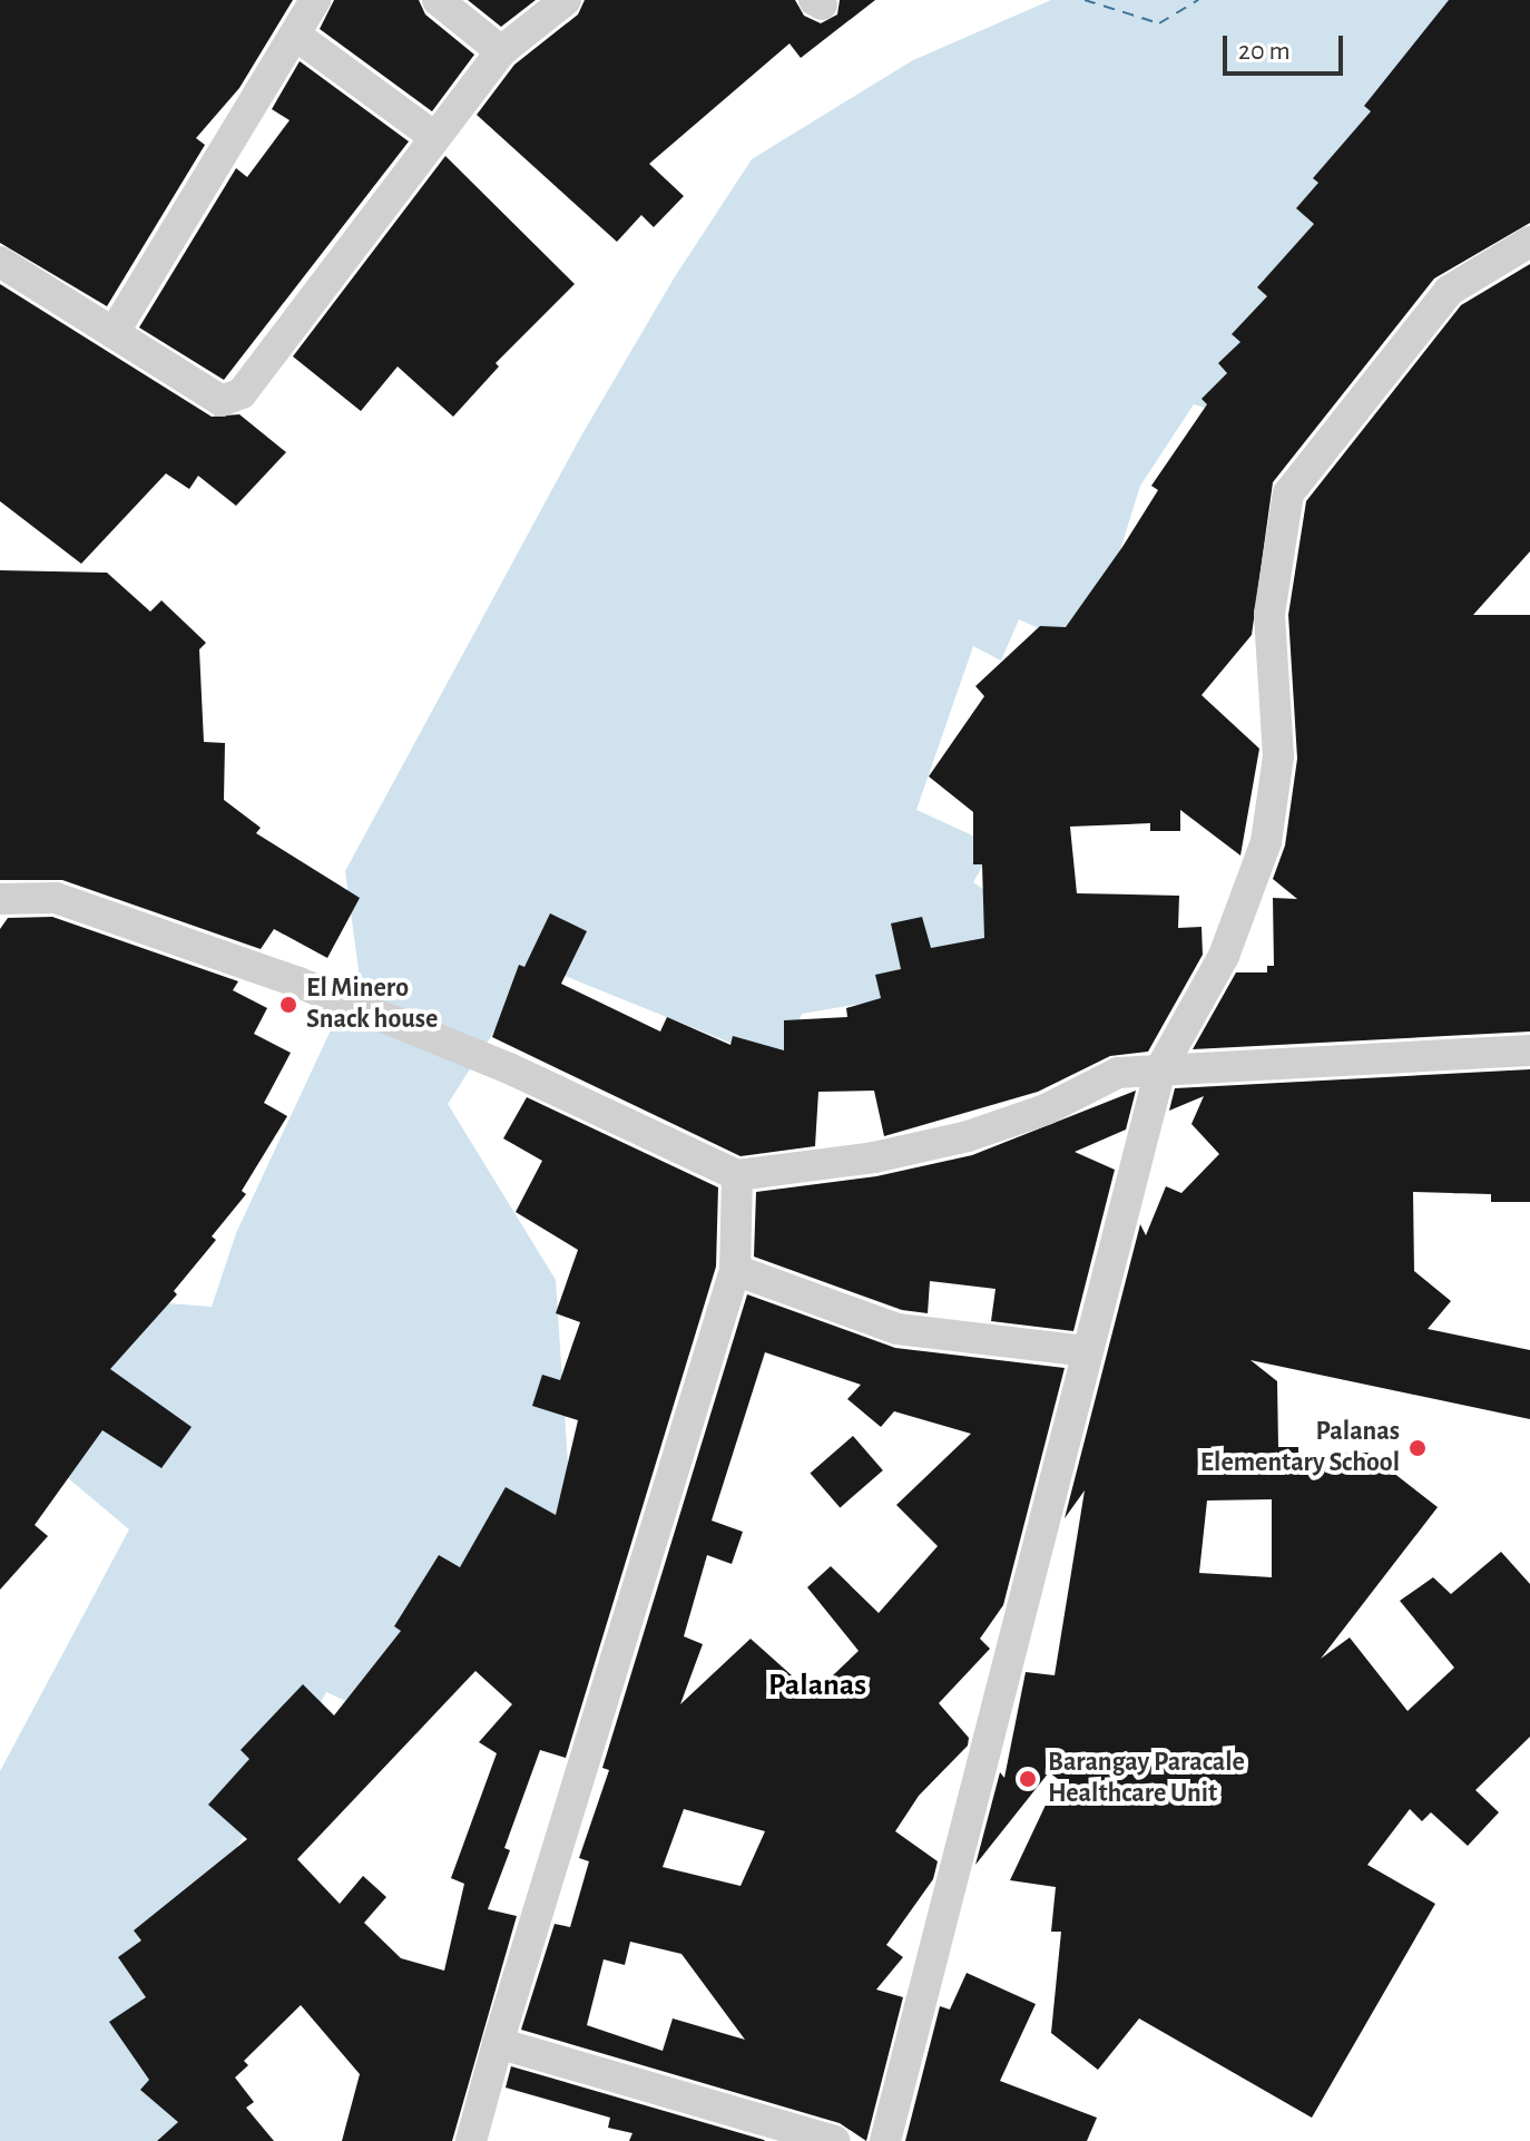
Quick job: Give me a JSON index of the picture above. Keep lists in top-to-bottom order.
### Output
{
  "districts": ["Palanas"],
  "places": ["El Minero Snack house", "Palanas Elementary School", "Barangay Paracale Healthcare Unit"],
  "scale_bar": "20 m"
}
